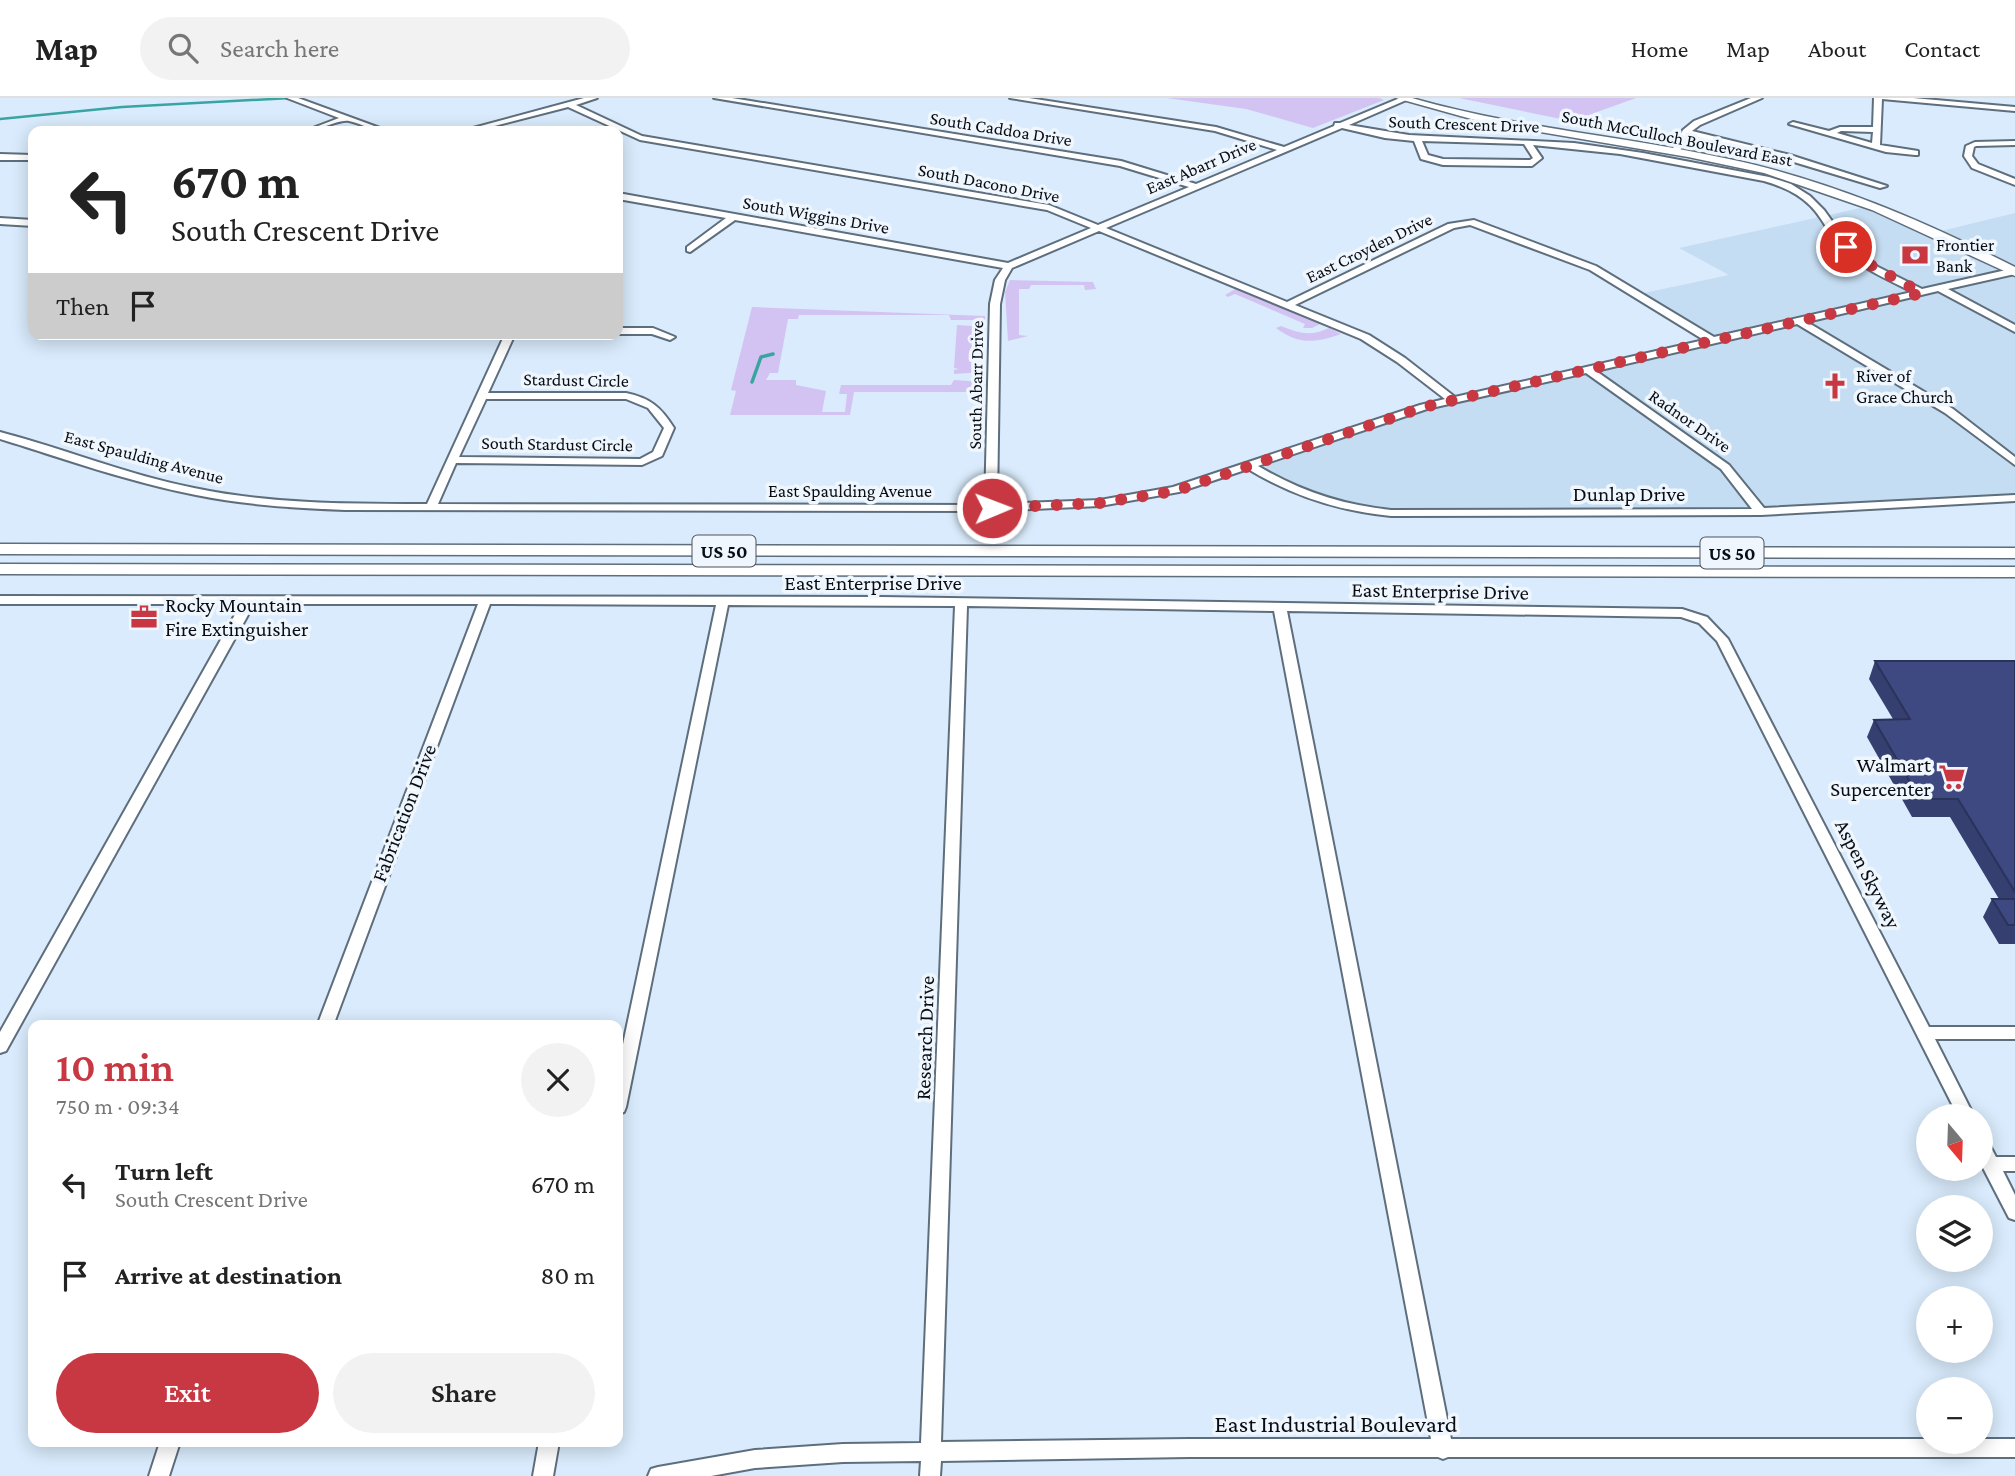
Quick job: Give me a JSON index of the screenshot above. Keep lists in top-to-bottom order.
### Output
{
  "streets": {
    "highway": ["US 50"],
    "main road": ["South McCulloch Boulevard East"],
    "street": [
      "South Crescent Drive",
      "South Caddoa Drive",
      "East Abarr Drive",
      "South Dacono Drive",
      "South Wiggins Drive",
      "East Croyden Drive",
      "Stardust Circle",
      "South Abarr Drive",
      "Radnor Drive",
      "South Stardust Circle",
      "East Spaulding Avenue",
      "Dunlap Drive",
      "East Enterprise Drive",
      "Fabrication Drive",
      "Aspen Skyway",
      "Research Drive",
      "East Industrial Boulevard"
    ]
  },
  "crossings": [
    ["South Crescent Drive", "East Abarr Drive"],
    ["South Crescent Drive", "East Spaulding Avenue"],
    ["South Caddoa Drive", "East Abarr Drive"],
    ["South McCulloch Boulevard East", "East Abarr Drive"],
    ["South McCulloch Boulevard East", "East Spaulding Avenue"],
    ["East Abarr Drive", "South Dacono Drive"],
    ["East Abarr Drive", "South Wiggins Drive"],
    ["East Abarr Drive", "South Abarr Drive"],
    ["South Dacono Drive", "East Croyden Drive"],
    ["South Dacono Drive", "East Spaulding Avenue"],
    ["South Wiggins Drive", "South Abarr Drive"],
    ["East Croyden Drive", "East Spaulding Avenue"],
    ["Stardust Circle", "South Stardust Circle"],
    ["South Abarr Drive", "East Spaulding Avenue"],
    ["Radnor Drive", "East Spaulding Avenue"],
    ["Radnor Drive", "Dunlap Drive"],
    ["East Spaulding Avenue", "Dunlap Drive"],
    ["East Enterprise Drive", "Fabrication Drive"],
    ["East Enterprise Drive", "Aspen Skyway"],
    ["East Enterprise Drive", "Research Drive"],
    ["Research Drive", "East Industrial Boulevard"]
  ],
  "places": {
    "bank": ["Frontier Bank"],
    "church": ["River of Grace Church"],
    "office": ["Rocky Mountain Fire Extinguisher"],
    "supermarket": ["Walmart Supercenter"]
  },
  "north": "bottom",
  "page": {
    "header": "Map",
    "search": "Search here",
    "nav": [
      "Home",
      "Map",
      "About",
      "Contact"
    ],
    "turn": ["670 m", "South Crescent Drive"],
    "then": "Then",
    "heading": ["10 min", "750 m · 09:34"],
    "map_buttons": ["+", "−"],
    "list": [
      {
        "name": "Turn left",
        "note": "South Crescent Drive",
        "value": "670 m"
      },
      {
        "name": "Arrive at destination",
        "value": "80 m"
      }
    ],
    "buttons": ["Exit", "Share"]
  }
}
